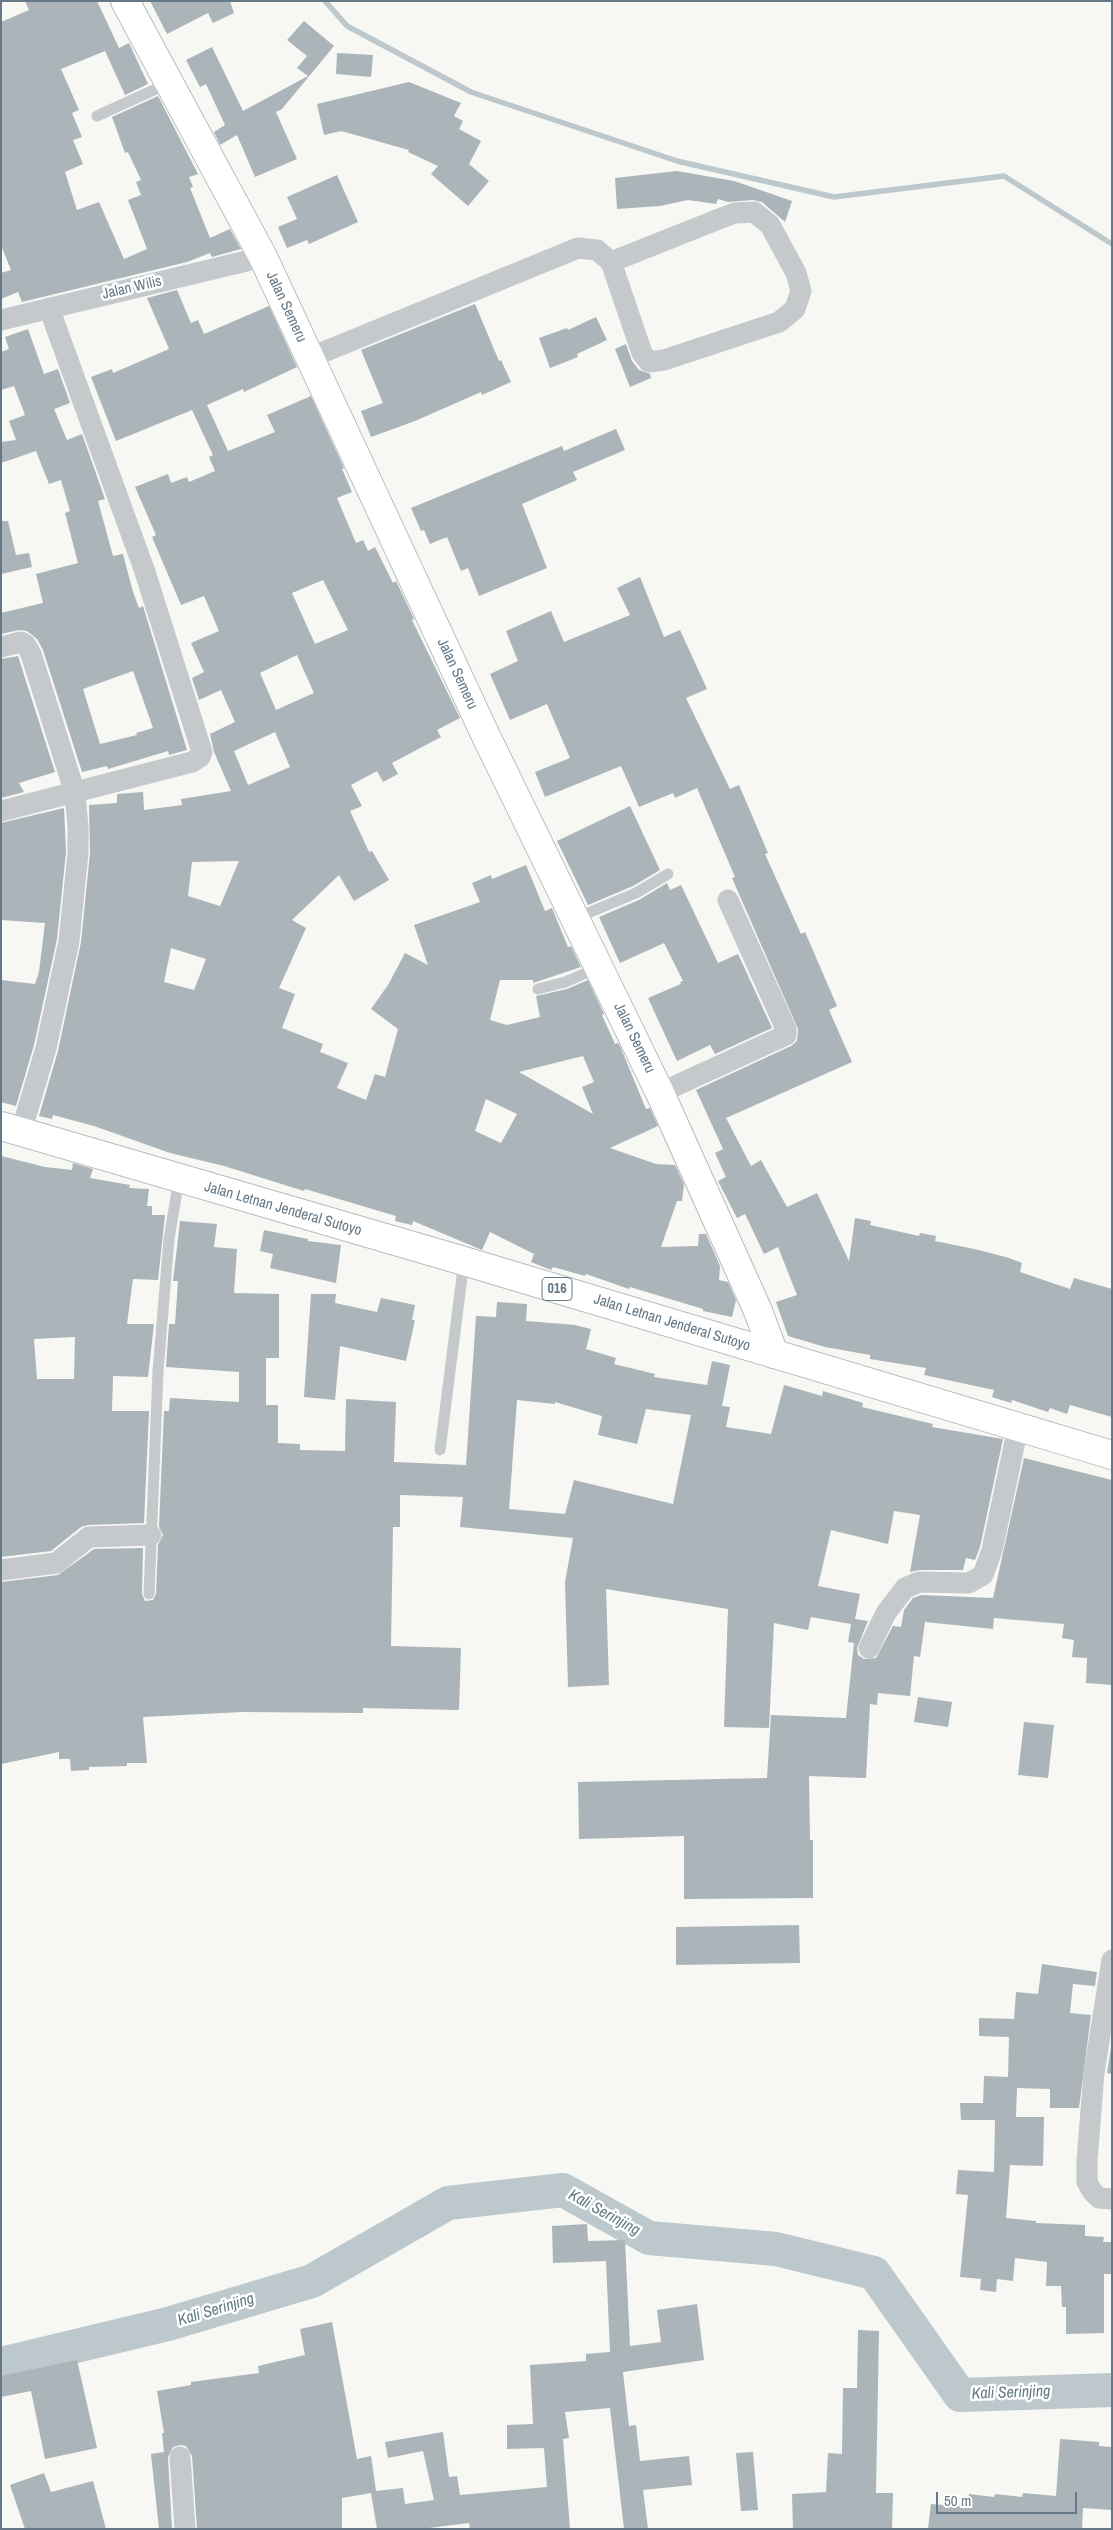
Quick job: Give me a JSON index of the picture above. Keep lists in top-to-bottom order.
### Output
{
  "streets": {
    "street": [
      "Jalan Wilis",
      "Jalan Semeru",
      "Jalan Letnan Jenderal Sutoyo",
      "016"
    ]
  },
  "crossings": [
    ["Jalan Wilis", "Jalan Semeru"],
    ["Jalan Semeru", "Jalan Letnan Jenderal Sutoyo"]
  ],
  "water": ["Kali Serinjing"],
  "scale_bar": "50 m"
}
